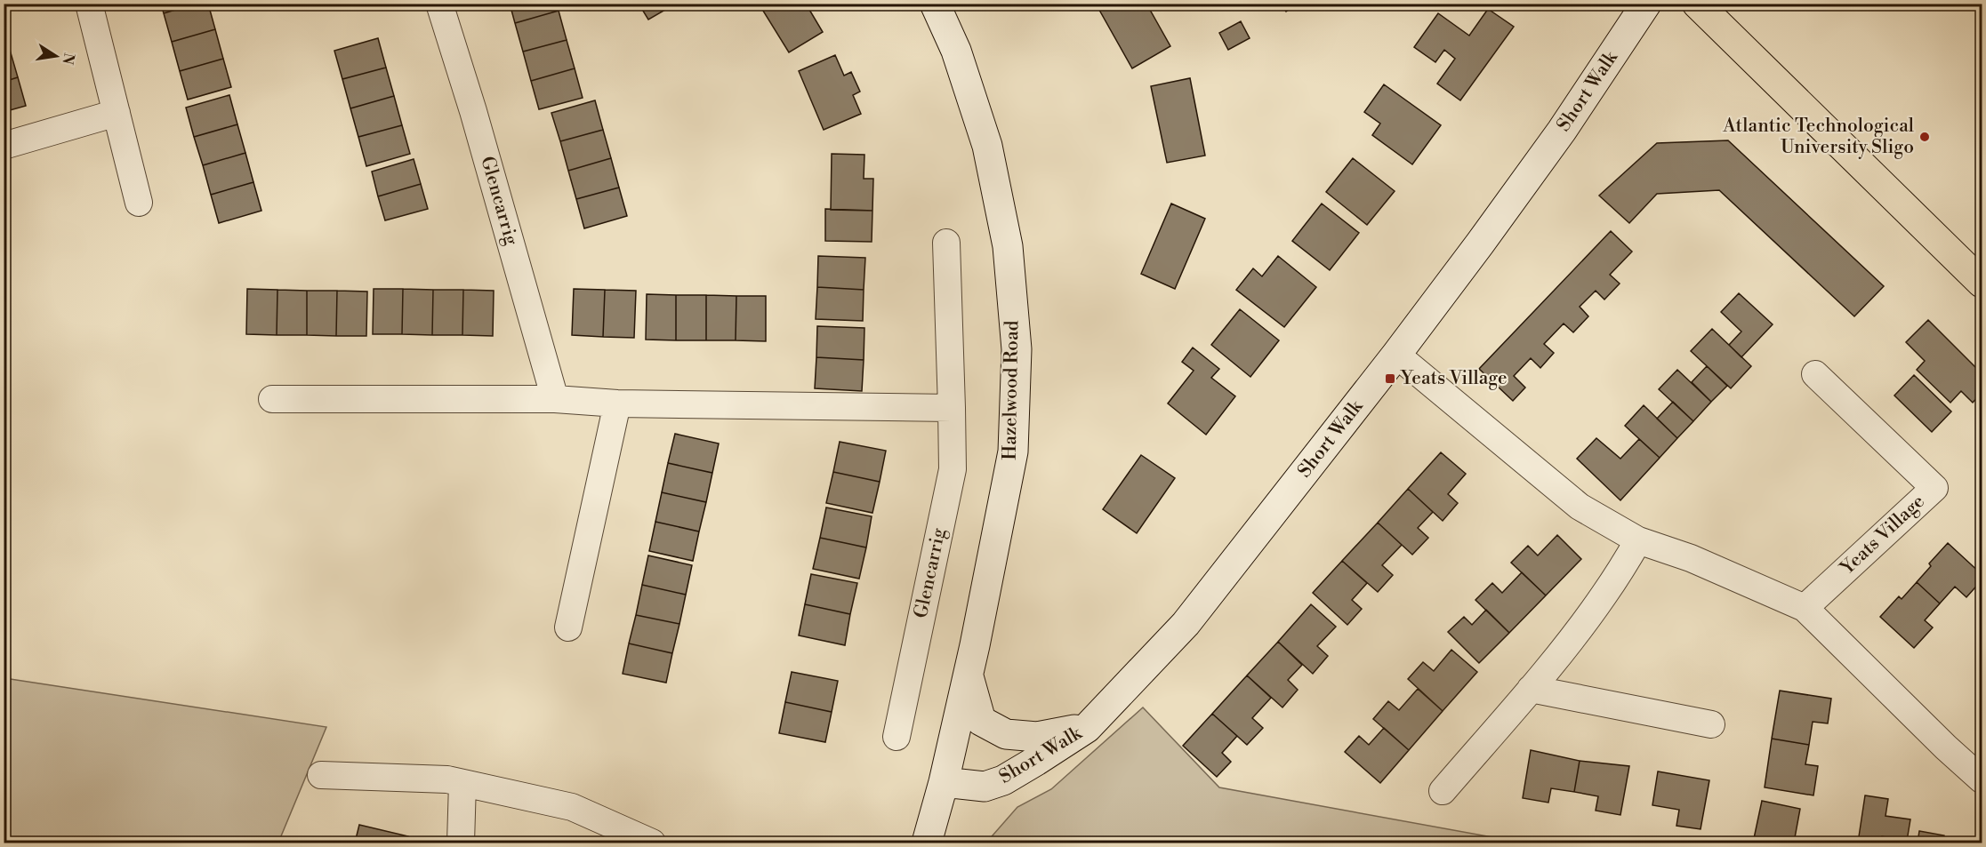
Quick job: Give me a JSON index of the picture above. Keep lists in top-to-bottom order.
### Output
{
  "streets": {
    "street": [
      "Short Walk",
      "Glencarrig",
      "Hazelwood Road",
      "Yeats Village"
    ]
  },
  "crossings": [
    ["Short Walk", "Hazelwood Road"]
  ],
  "places": {
    "other": ["Atlantic Technological University Sligo"],
    "transit": ["Yeats Village"]
  },
  "north": "right"
}
